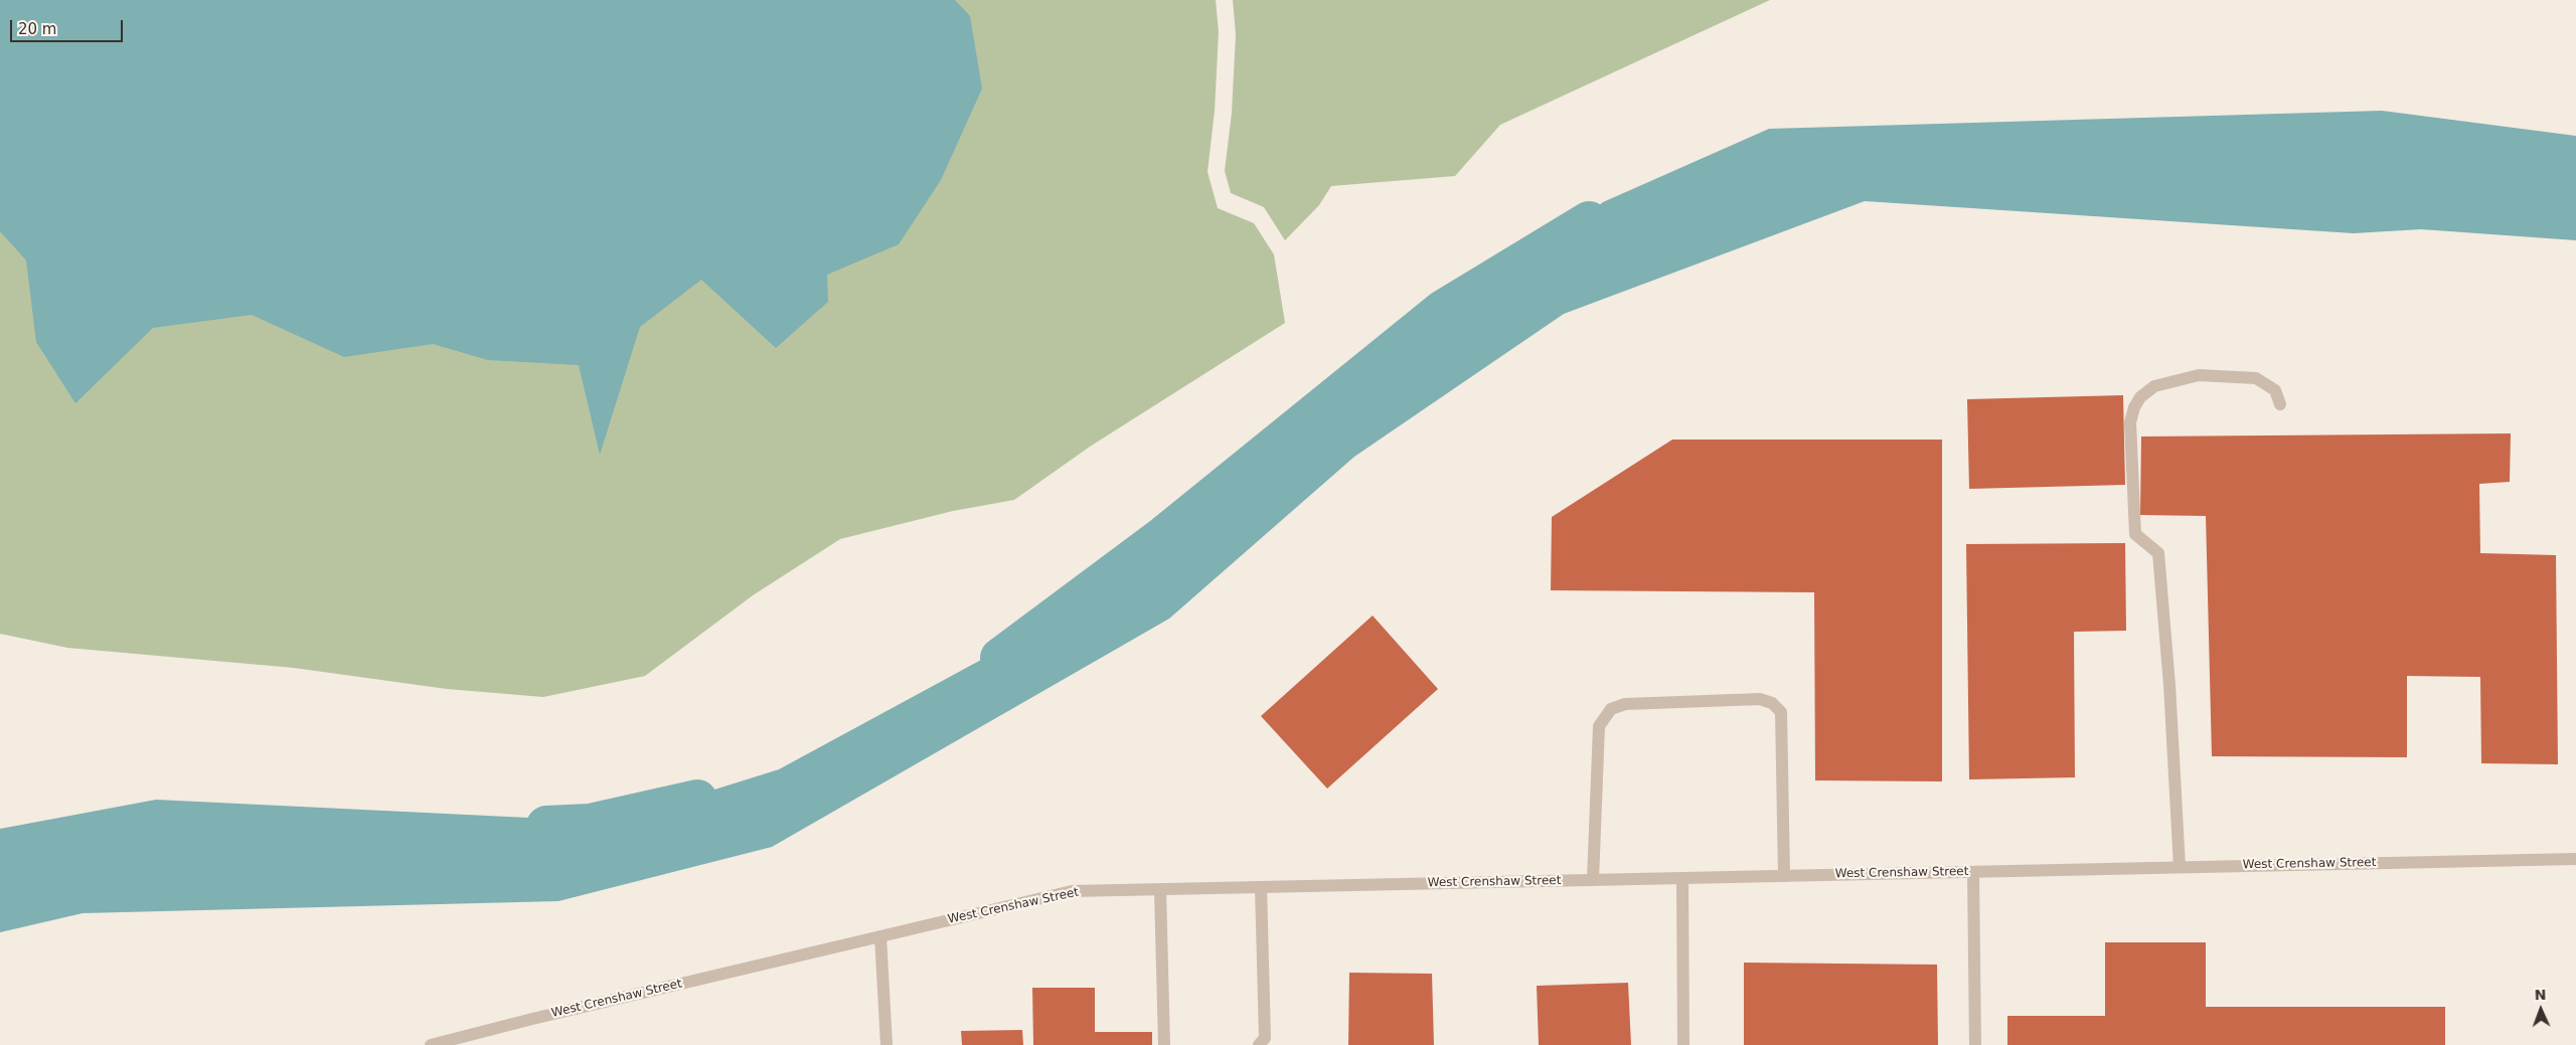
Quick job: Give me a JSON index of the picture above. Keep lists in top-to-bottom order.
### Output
{
  "streets": {
    "street": ["West Crenshaw Street"]
  },
  "scale_bar": "20 m",
  "north": "top"
}
